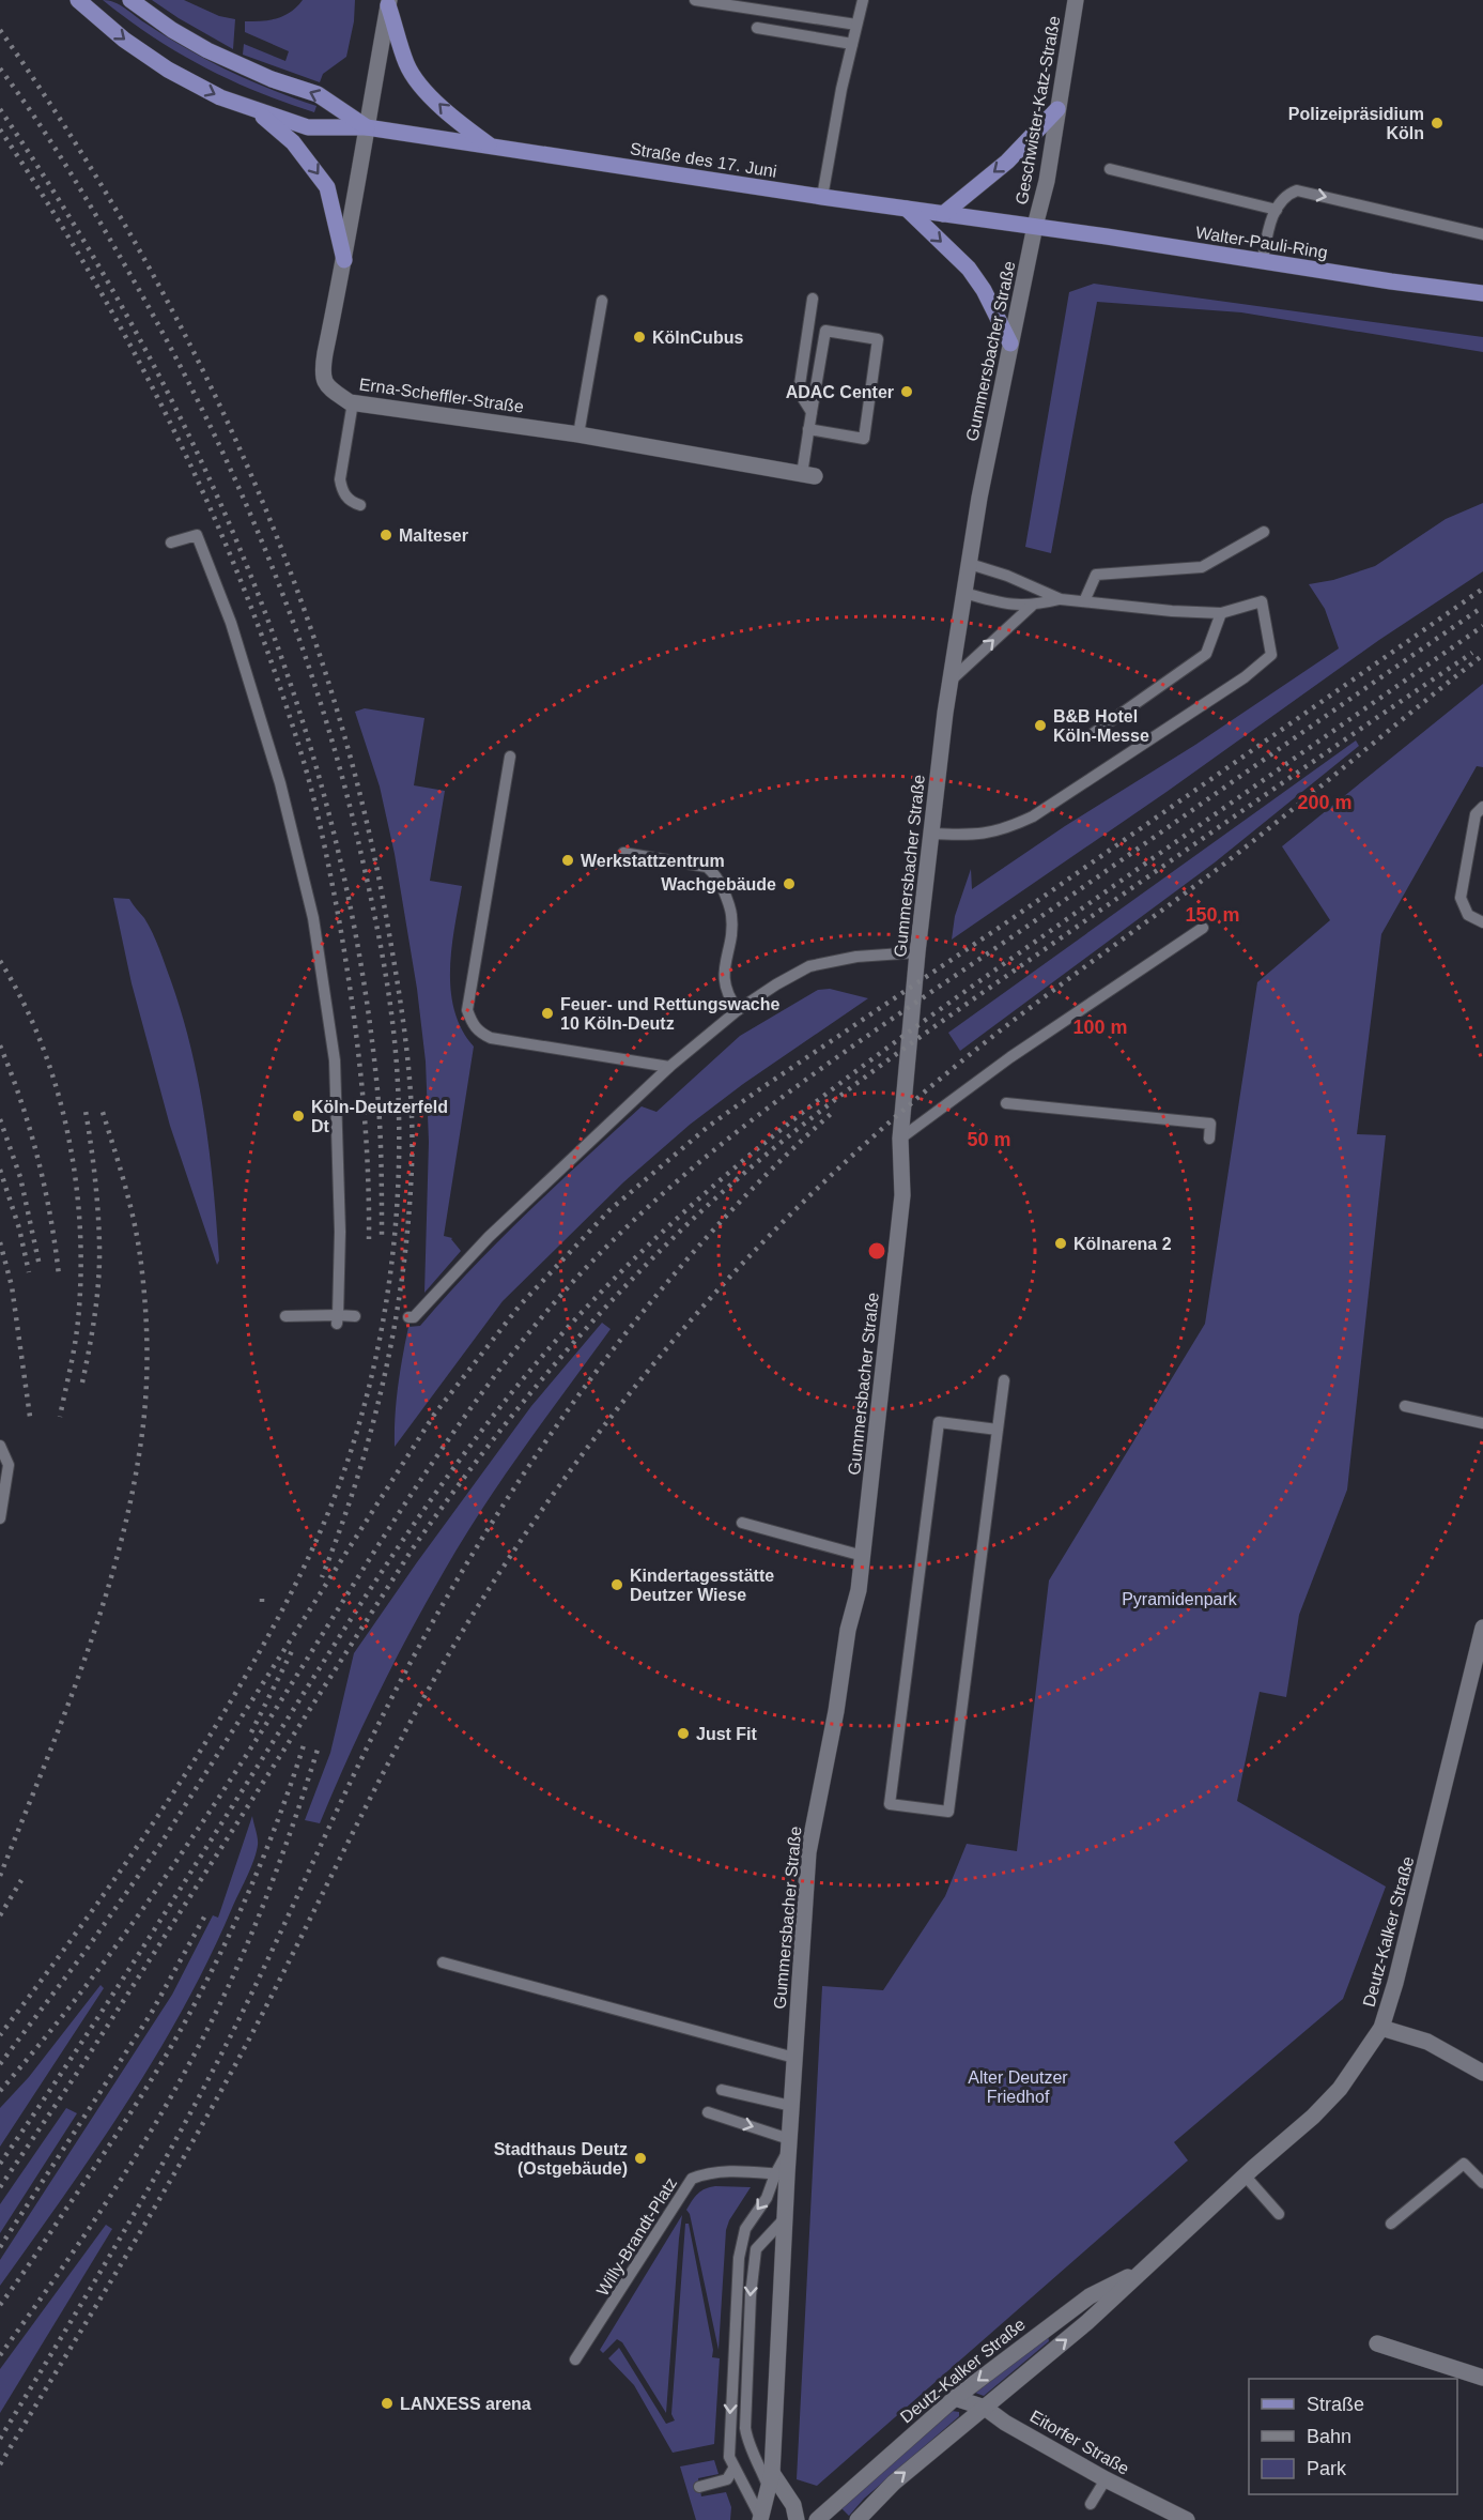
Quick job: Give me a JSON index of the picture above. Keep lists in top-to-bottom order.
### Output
{
  "streets": {
    "main road": ["Straße des 17. Juni", "Walter-Pauli-Ring"],
    "street": [
      "Geschwister-Katz-Straße",
      "Gummersbacher Straße",
      "Erna-Scheffler-Straße",
      "Deutz-Kalker Straße",
      "Eitorfer Straße"
    ],
    "lane": ["Willy-Brandt-Platz"]
  },
  "crossings": [
    ["Geschwister-Katz-Straße", "Straße des 17. Juni"],
    ["Geschwister-Katz-Straße", "Walter-Pauli-Ring"],
    ["Geschwister-Katz-Straße", "Gummersbacher Straße"],
    ["Straße des 17. Juni", "Walter-Pauli-Ring"],
    ["Straße des 17. Juni", "Gummersbacher Straße"],
    ["Straße des 17. Juni", "Erna-Scheffler-Straße"],
    ["Walter-Pauli-Ring", "Gummersbacher Straße"],
    ["Gummersbacher Straße", "Willy-Brandt-Platz"],
    ["Deutz-Kalker Straße", "Eitorfer Straße"]
  ],
  "parks": ["Pyramidenpark", "Alter Deutzer Friedhof"],
  "places": [
    "Polizeipräsidium Köln",
    "KölnCubus",
    "ADAC Center",
    "Malteser",
    "B&B Hotel Köln-Messe",
    "Werkstattzentrum",
    "Wachgebäude",
    "Feuer- und Rettungswache 10 Köln-Deutz",
    "Köln-Deutzerfeld Dt",
    "Kölnarena 2",
    "Kindertagesstätte Deutzer Wiese",
    "Just Fit",
    "Stadthaus Deutz (Ostgebäude)",
    "LANXESS arena"
  ],
  "legend": ["Straße", "Bahn", "Park"],
  "rings": [
    "200 m",
    "150 m",
    "100 m",
    "50 m"
  ]
}
